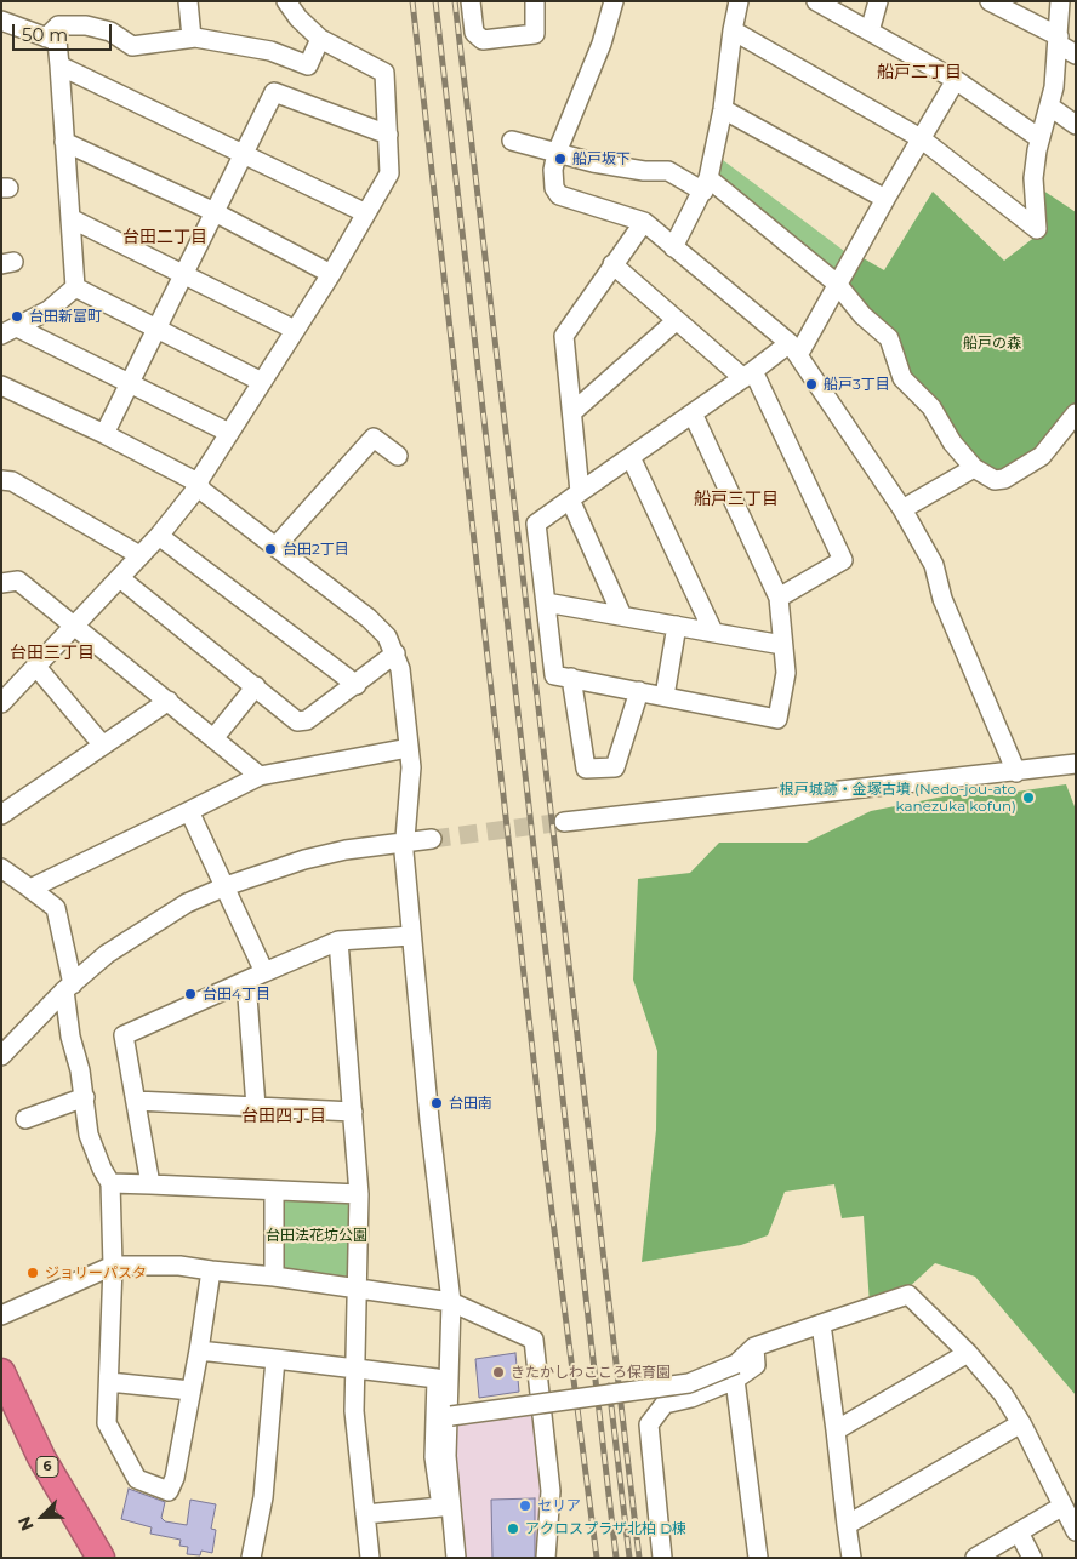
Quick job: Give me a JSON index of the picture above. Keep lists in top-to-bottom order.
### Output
{
  "streets": {
    "highway": ["6"]
  },
  "districts": [
    "船戸二丁目",
    "台田二丁目",
    "船戸三丁目",
    "台田三丁目",
    "台田四丁目"
  ],
  "parks": ["船戸の森", "台田法花坊公園"],
  "places": [
    "船戸坂下",
    "台田新富町",
    "船戸3丁目",
    "台田2丁目",
    "根戸城跡・金塚古墳 (Nedo-jou-ato kanezuka kofun)",
    "台田4丁目",
    "台田南",
    "ジョリーパスタ",
    "きたかしわこころ保育園",
    "セリア",
    "アクロスプラザ北柏 D棟"
  ],
  "scale_bar": "50 m",
  "north": "bottom left"
}
